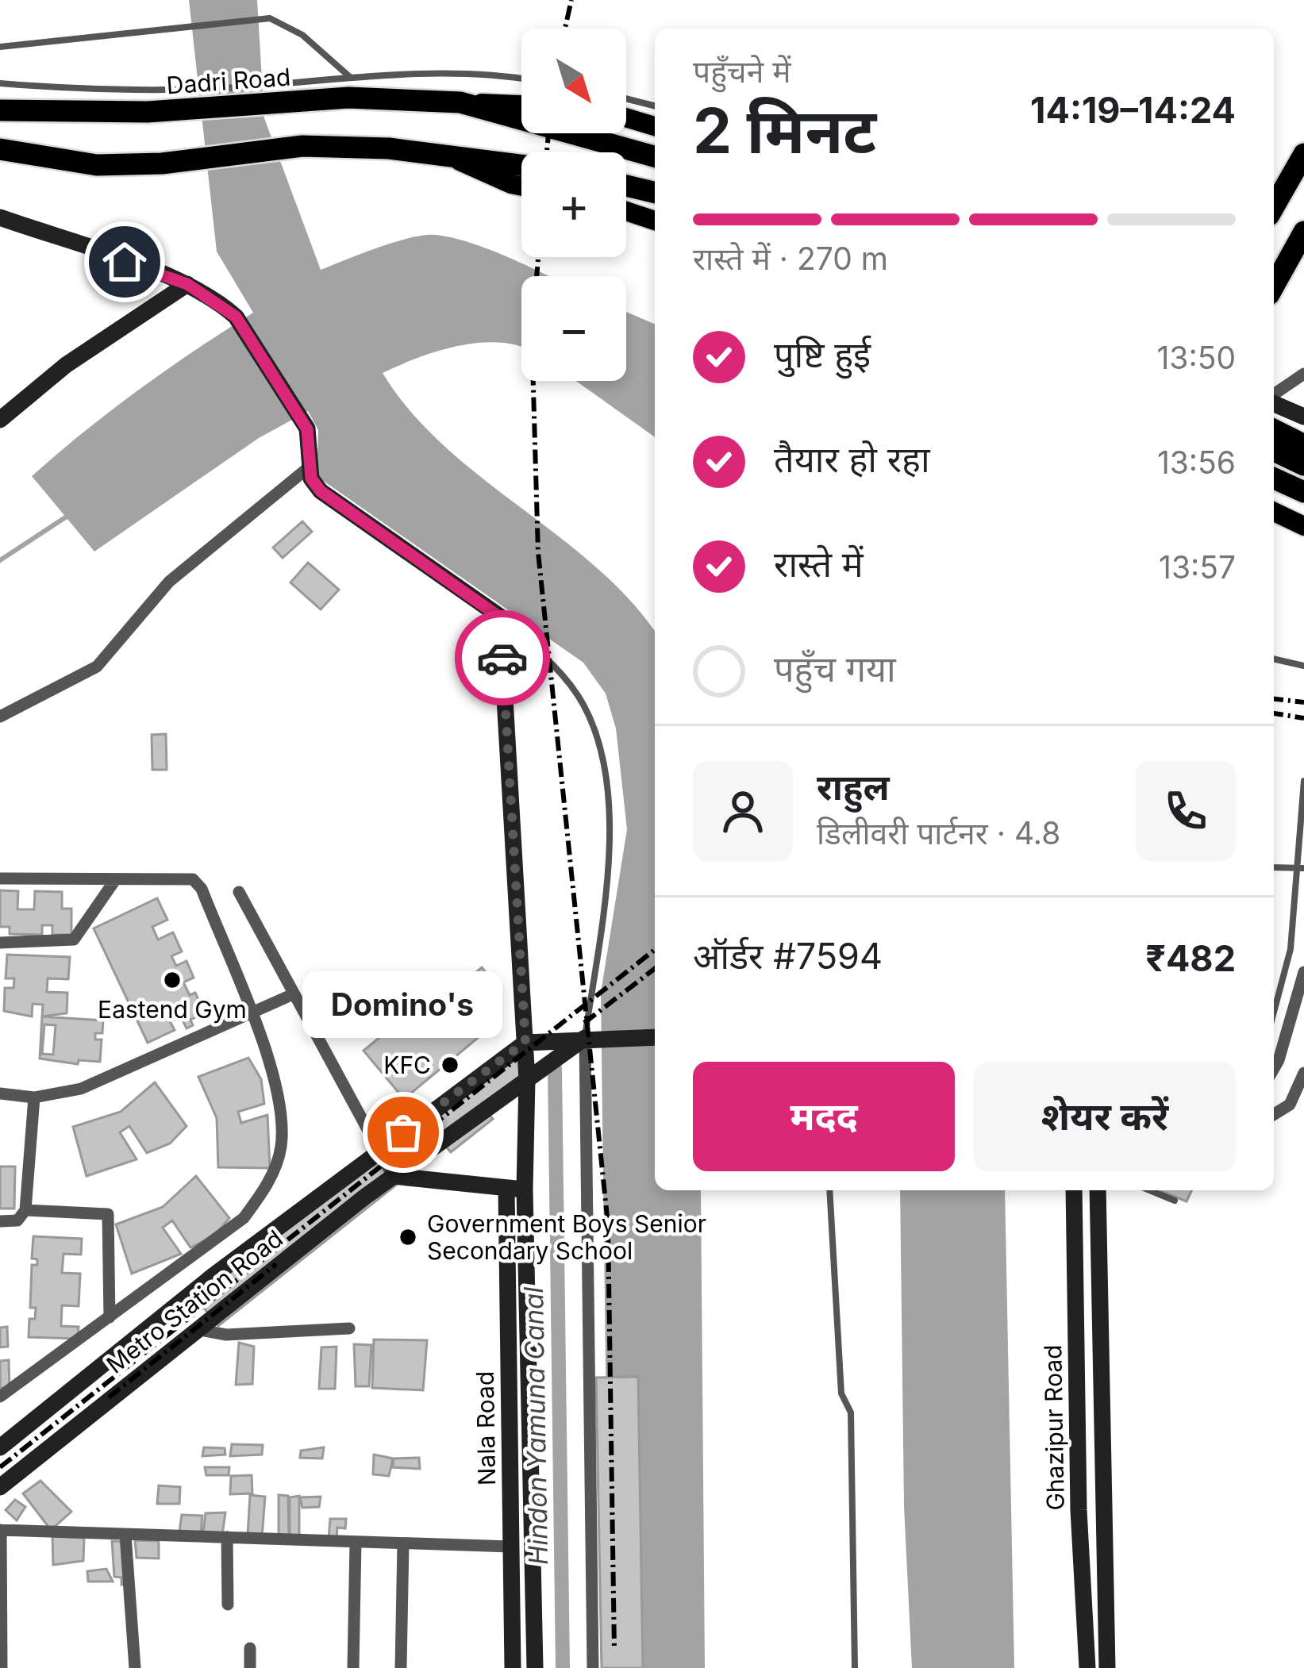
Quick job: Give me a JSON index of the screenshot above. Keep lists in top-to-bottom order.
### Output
{
  "streets": {
    "highway": ["Dadri Road"],
    "street": ["Metro Station Road", "Ghazipur Road", "Nala Road"]
  },
  "water": ["Hindon Yamuna Canal"],
  "places": [
    "Eastend Gym",
    "KFC",
    "Domino's",
    "Government Boys Senior Secondary School"
  ],
  "north": "bottom right",
  "page": {
    "map_buttons": ["+", "−"],
    "heading": ["2 मिनट", "पहुँचने में", "14:19–14:24"],
    "panel": [
      "राहुल",
      "डिलीवरी पार्टनर · 4.8",
      "ऑर्डर #7594",
      "₹482"
    ],
    "bar": "रास्ते में · 270 m",
    "list": [
      ["पुष्टि हुई", "13:50"],
      ["तैयार हो रहा", "13:56"],
      ["रास्ते में", "13:57"],
      "पहुँच गया"
    ],
    "bubble": "Domino's",
    "buttons": ["मदद", "शेयर करें"]
  }
}
